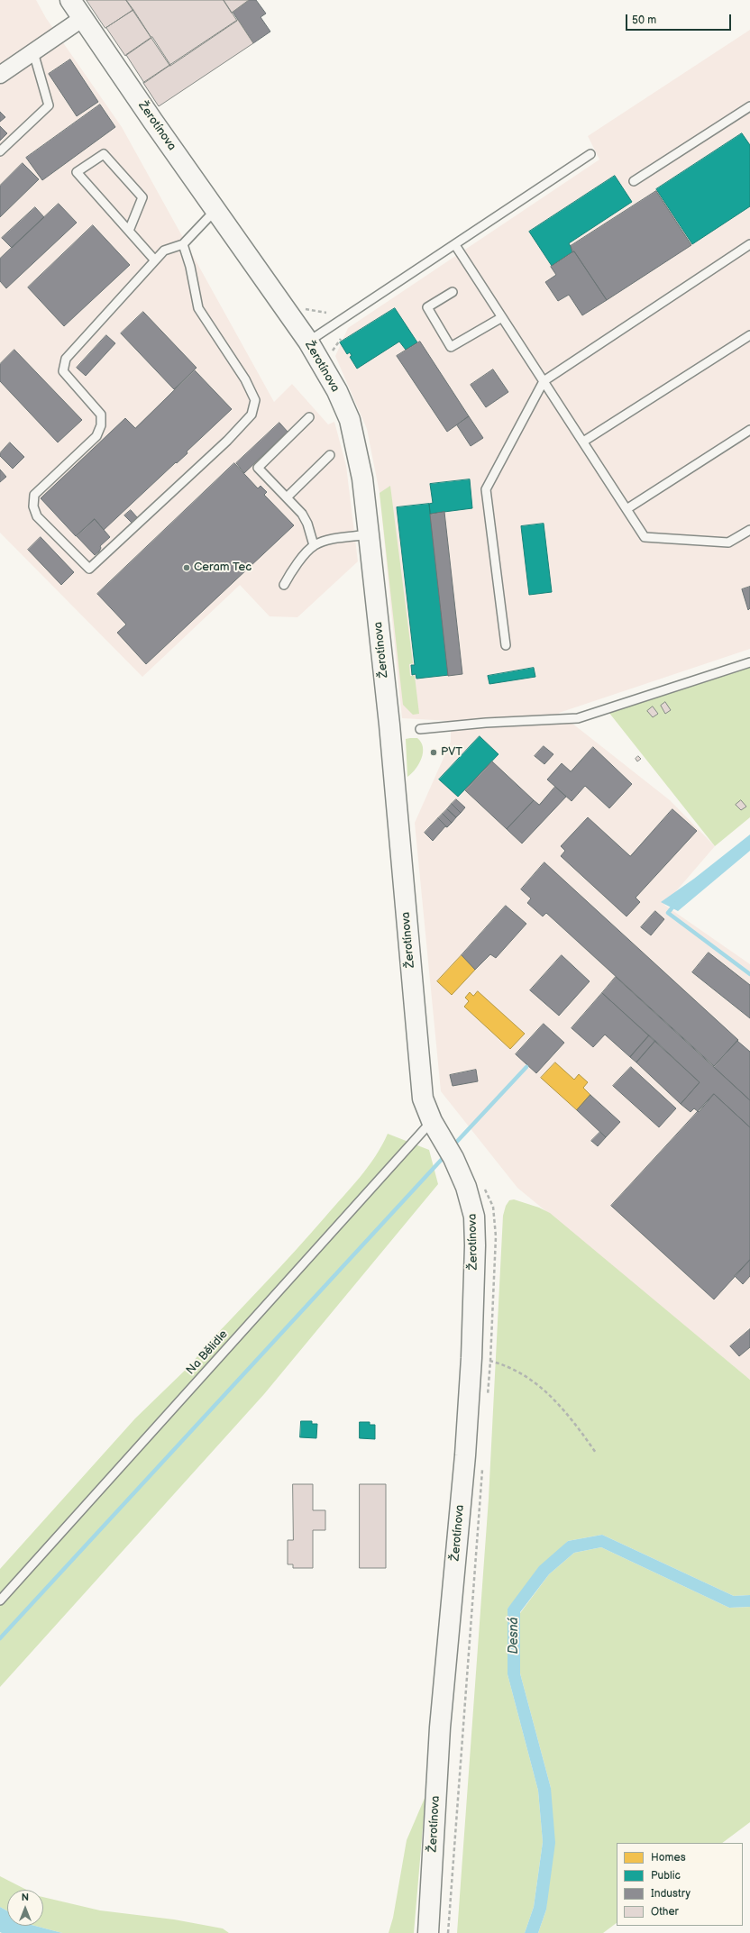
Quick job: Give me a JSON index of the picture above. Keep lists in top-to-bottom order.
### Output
{
  "streets": {
    "street": ["Žerotínova"],
    "lane": ["Na Bělidle"]
  },
  "crossings": [
    ["Žerotínova", "Na Bělidle"]
  ],
  "water": ["Desná"],
  "places": ["Ceram Tec", "PVT"],
  "legend": [
    "Homes",
    "Public",
    "Industry",
    "Other"
  ],
  "scale_bar": "50 m",
  "north": "top"
}
